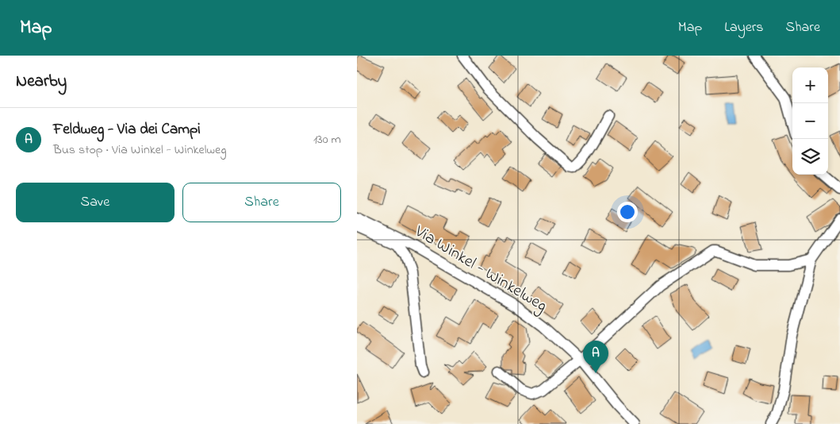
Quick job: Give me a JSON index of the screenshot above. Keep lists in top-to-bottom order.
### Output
{
  "streets": {
    "street": ["Via Winkel - Winkelweg"]
  },
  "page": {
    "header": "Map",
    "nav": ["Map", "Layers", "Share"],
    "heading": "Nearby",
    "map_buttons": ["+", "−"],
    "list": [
      {
        "mark": "A",
        "name": "Feldweg - Via dei Campi",
        "note": "Bus stop · Via Winkel - Winkelweg",
        "value": "130 m"
      }
    ],
    "buttons": ["Save", "Share"],
    "pins": "A"
  }
}
